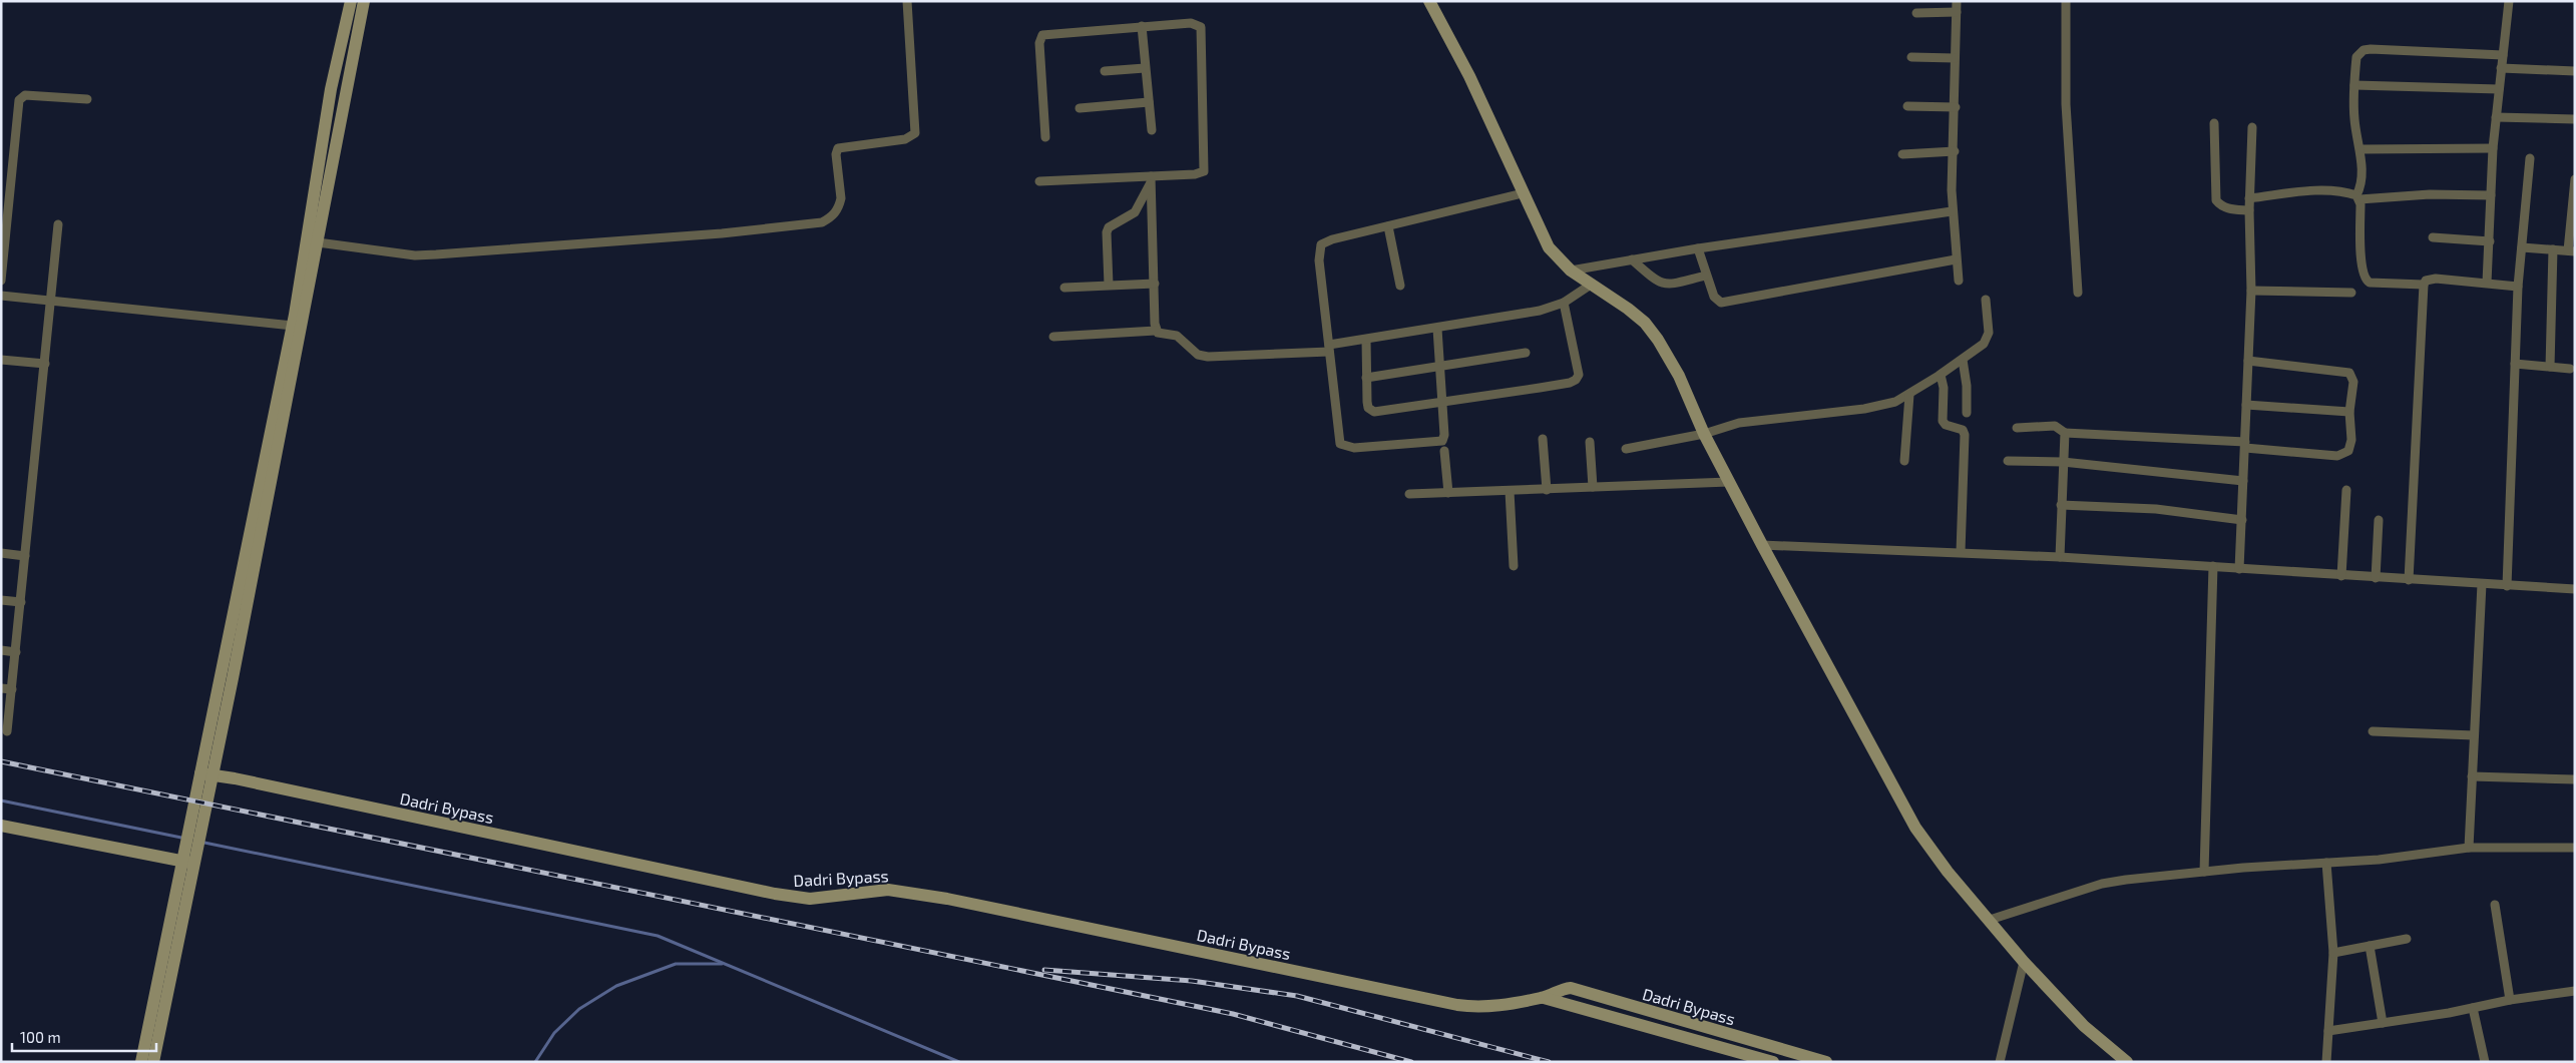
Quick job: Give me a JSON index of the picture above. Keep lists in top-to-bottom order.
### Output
{
  "streets": {
    "main road": ["Dadri Bypass"]
  },
  "scale_bar": "100 m"
}
